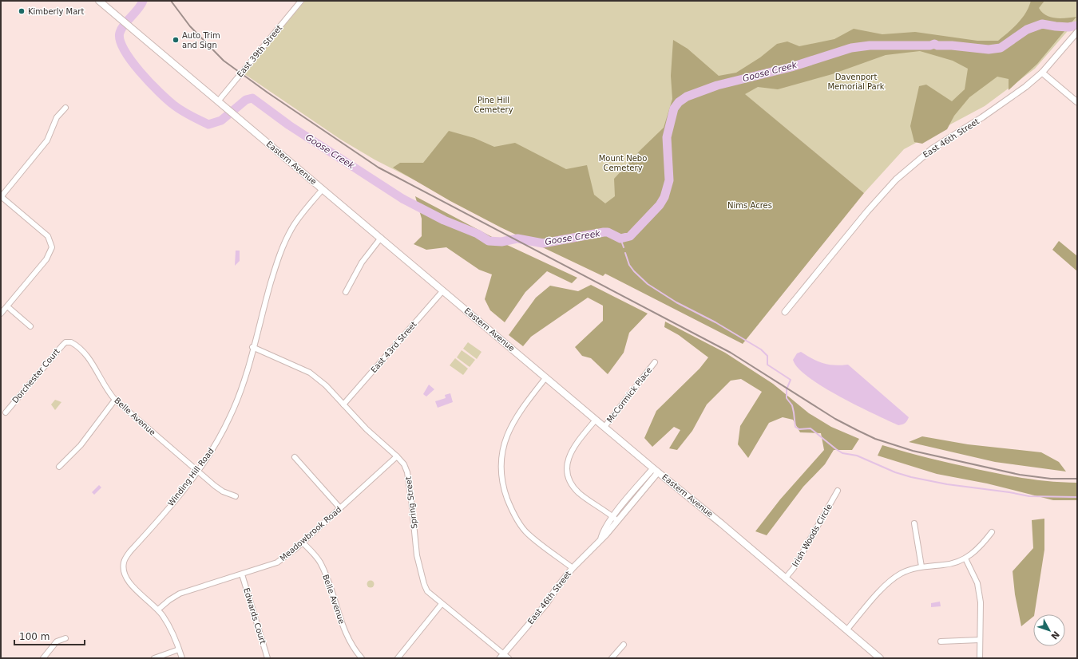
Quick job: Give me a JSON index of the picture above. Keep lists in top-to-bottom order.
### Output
{
  "streets": {
    "main road": ["Eastern Avenue"],
    "street": [
      "East 39th Street",
      "East 46th Street",
      "East 43rd Street",
      "Dorchester Court",
      "McCormick Place",
      "Belle Avenue",
      "Winding Hill Road",
      "Spring Street",
      "Meadowbrook Road",
      "Irish Woods Circle",
      "Edwards Court"
    ]
  },
  "crossings": [
    ["East 39th Street", "Eastern Avenue"],
    ["East 46th Street", "Eastern Avenue"],
    ["East 46th Street", "Spring Street"],
    ["Eastern Avenue", "East 43rd Street"],
    ["Eastern Avenue", "McCormick Place"],
    ["Eastern Avenue", "Winding Hill Road"],
    ["Eastern Avenue", "Irish Woods Circle"],
    ["East 43rd Street", "Spring Street"],
    ["Dorchester Court", "Belle Avenue"],
    ["Belle Avenue", "Winding Hill Road"],
    ["Belle Avenue", "Meadowbrook Road"],
    ["Winding Hill Road", "Spring Street"],
    ["Winding Hill Road", "Meadowbrook Road"],
    ["Spring Street", "Meadowbrook Road"],
    ["Meadowbrook Road", "Edwards Court"]
  ],
  "water": ["Goose Creek"],
  "parks": [
    "Davenport Memorial Park",
    "Pine Hill Cemetery",
    "Mount Nebo Cemetery",
    "Nims Acres"
  ],
  "places": ["Kimberly Mart", "Auto Trim and Sign"],
  "scale_bar": "100 m",
  "north": "bottom right"
}
